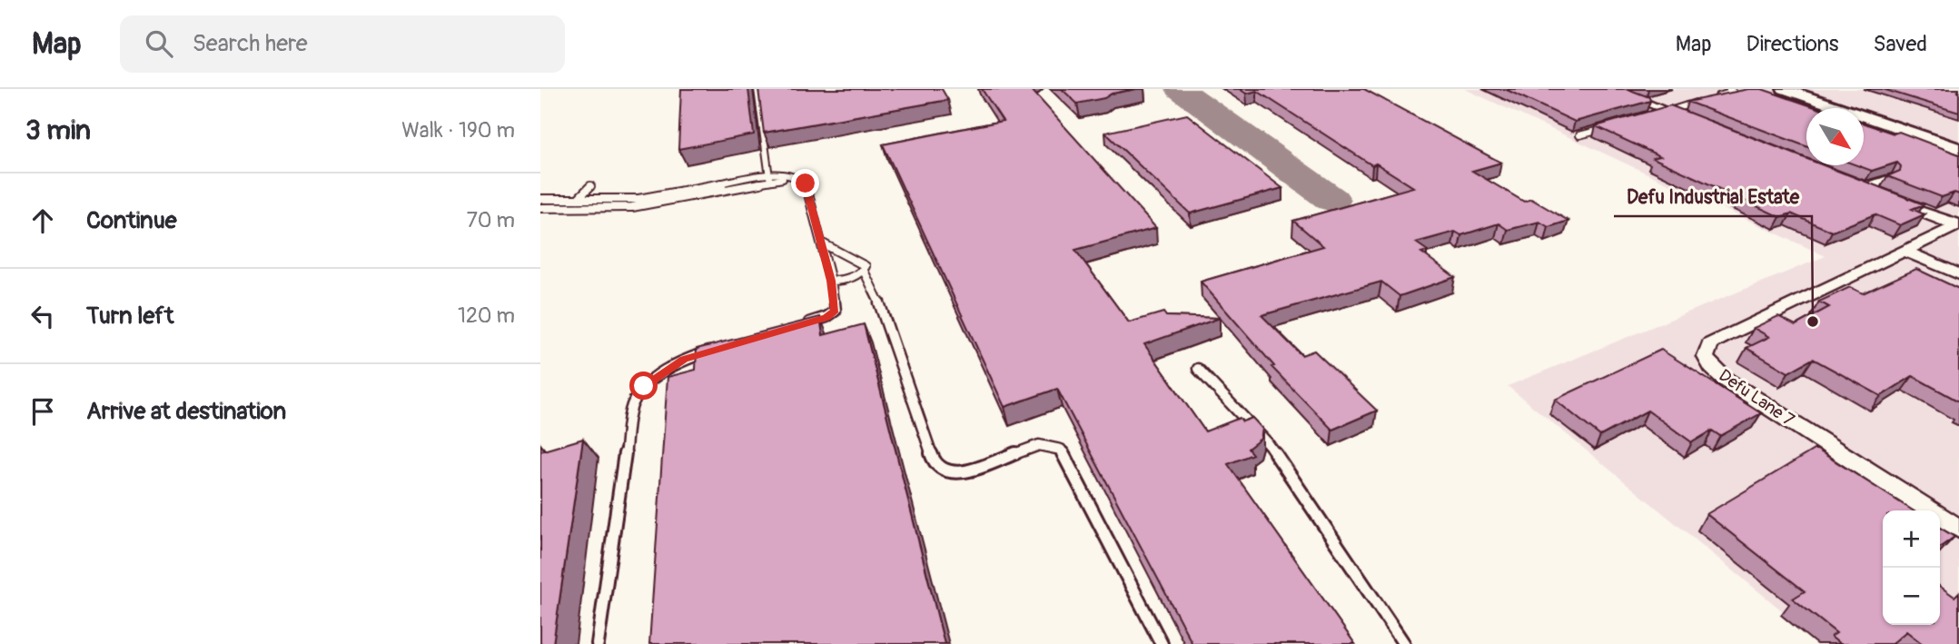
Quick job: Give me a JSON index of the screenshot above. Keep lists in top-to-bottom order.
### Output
{
  "streets": {
    "street": ["Defu Lane 7"]
  },
  "places": ["Defu Industrial Estate"],
  "north": "bottom right",
  "page": {
    "header": "Map",
    "search": "Search here",
    "nav": ["Map", "Directions", "Saved"],
    "heading": ["3 min", "Walk · 190 m"],
    "list": [
      ["Continue", "70 m"],
      ["Turn left", "120 m"],
      "Arrive at destination"
    ],
    "map_buttons": ["+", "−"]
  }
}
